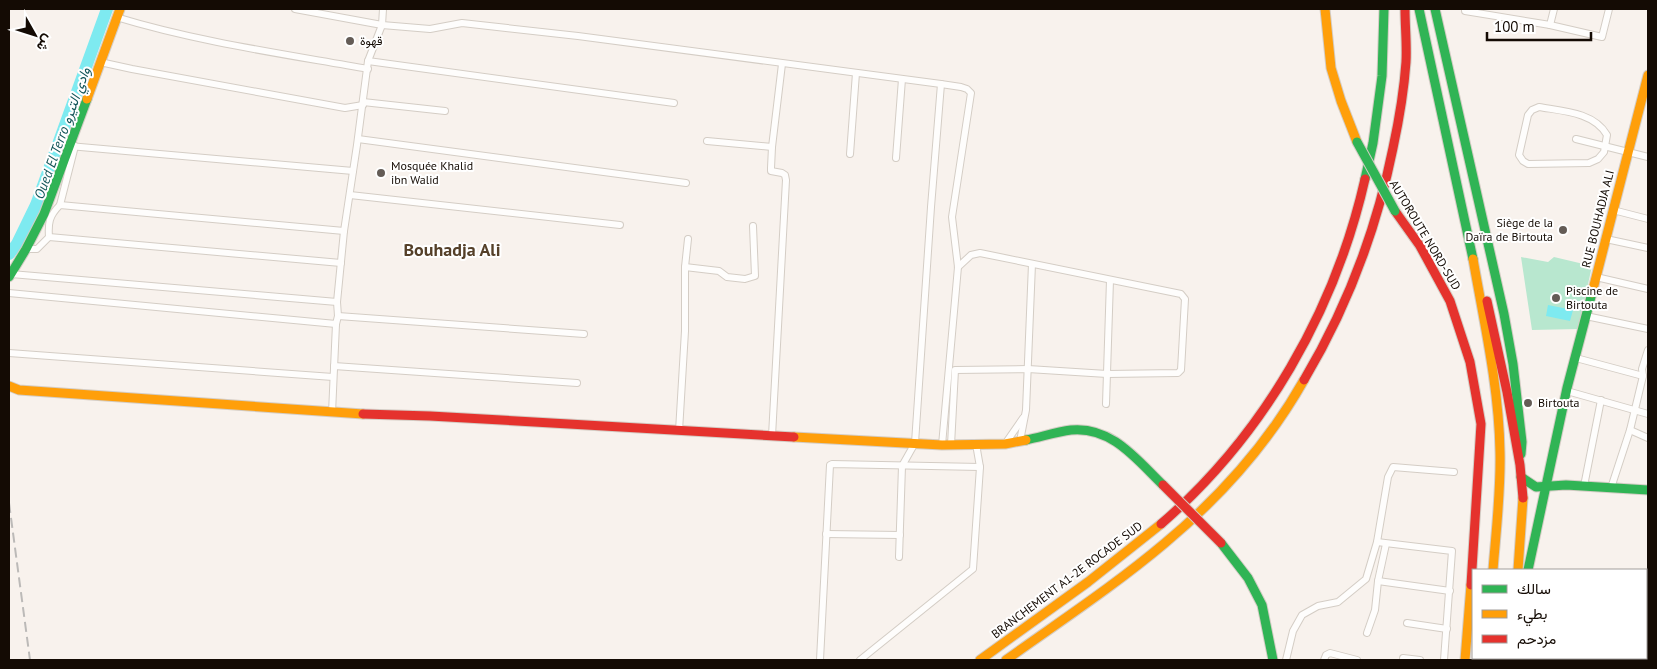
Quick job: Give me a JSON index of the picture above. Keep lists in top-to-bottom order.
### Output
{
  "streets": {
    "main road": ["RUE BOUHADJA ALI", "AUTOROUTE NORD-SUD", "BRANCHEMENT A1-2E ROCADE SUD"]
  },
  "districts": ["Bouhadja Ali"],
  "water": ["Oued El Terro وادي التيرو"],
  "places": [
    "قهوة",
    "Mosquée Khalid ibn Walid",
    "Siège de la Daïra de Birtouta",
    "Piscine de Birtouta",
    "Birtouta"
  ],
  "legend": ["سالك", "بطيء", "مزدحم"],
  "scale_bar": "100 m",
  "north": "bottom right"
}
